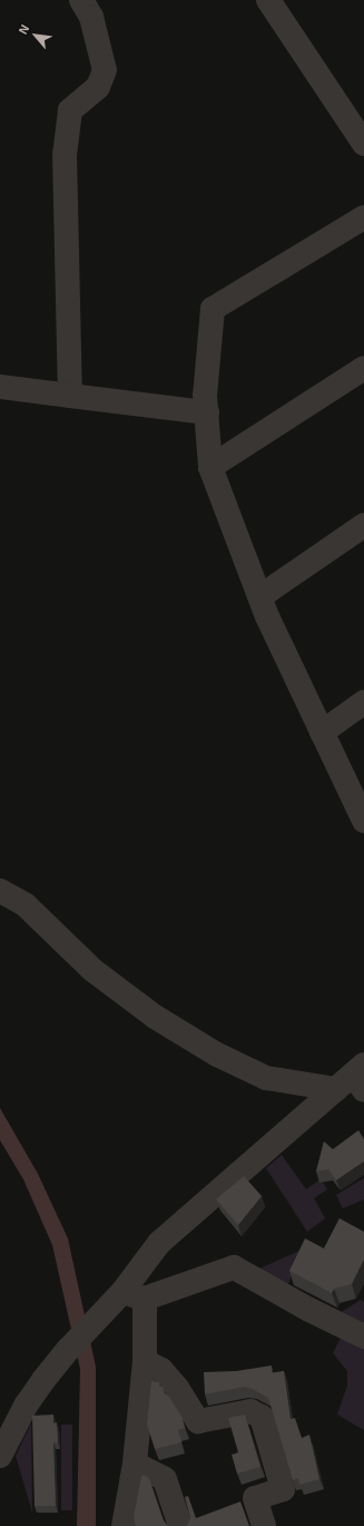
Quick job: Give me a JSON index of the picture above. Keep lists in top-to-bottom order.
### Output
{
  "north": "top left"
}
